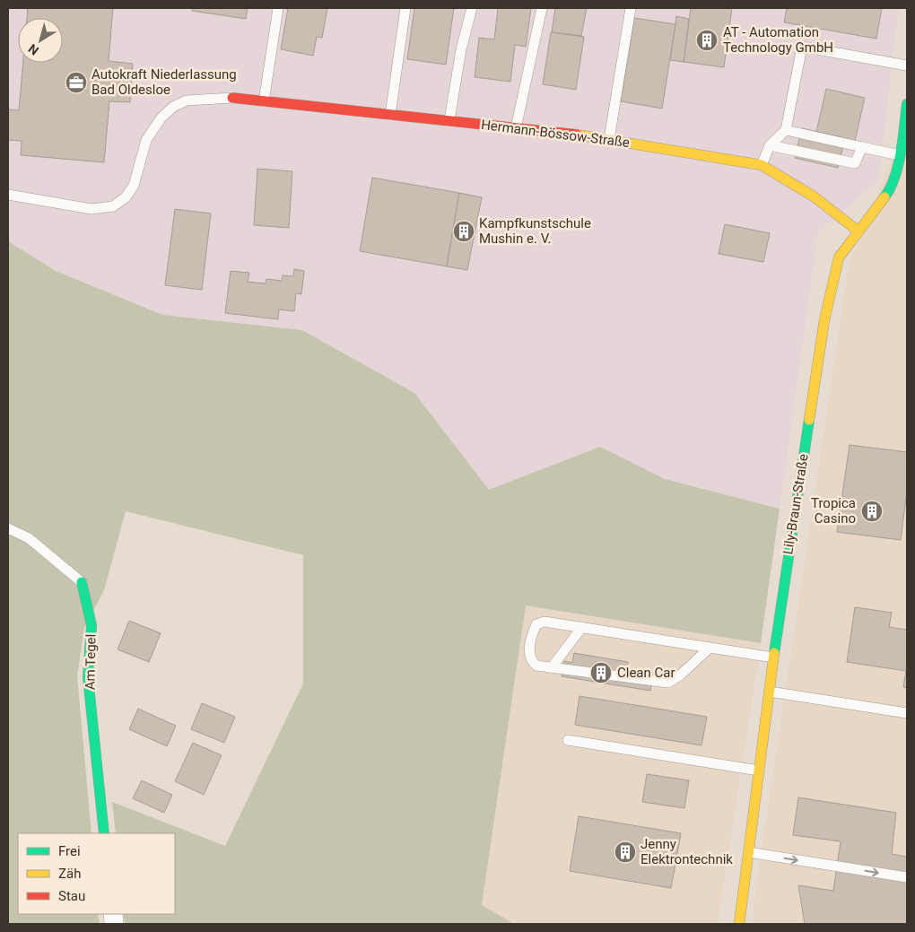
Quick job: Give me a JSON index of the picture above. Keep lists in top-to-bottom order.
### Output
{
  "streets": {
    "street": ["Hermann-Bössow-Straße", "Lily-Braun-Straße", "Am Tegel"]
  },
  "crossings": [
    ["Hermann-Bössow-Straße", "Lily-Braun-Straße"]
  ],
  "places": {
    "building": [
      "AT - Automation Technology GmbH",
      "Kampfkunstschule Mushin e. V.",
      "Tropica Casino",
      "Clean Car",
      "Jenny Elektrontechnik"
    ],
    "office": ["Autokraft Niederlassung Bad Oldesloe"]
  },
  "legend": ["Frei", "Zäh", "Stau"],
  "north": "bottom left"
}
